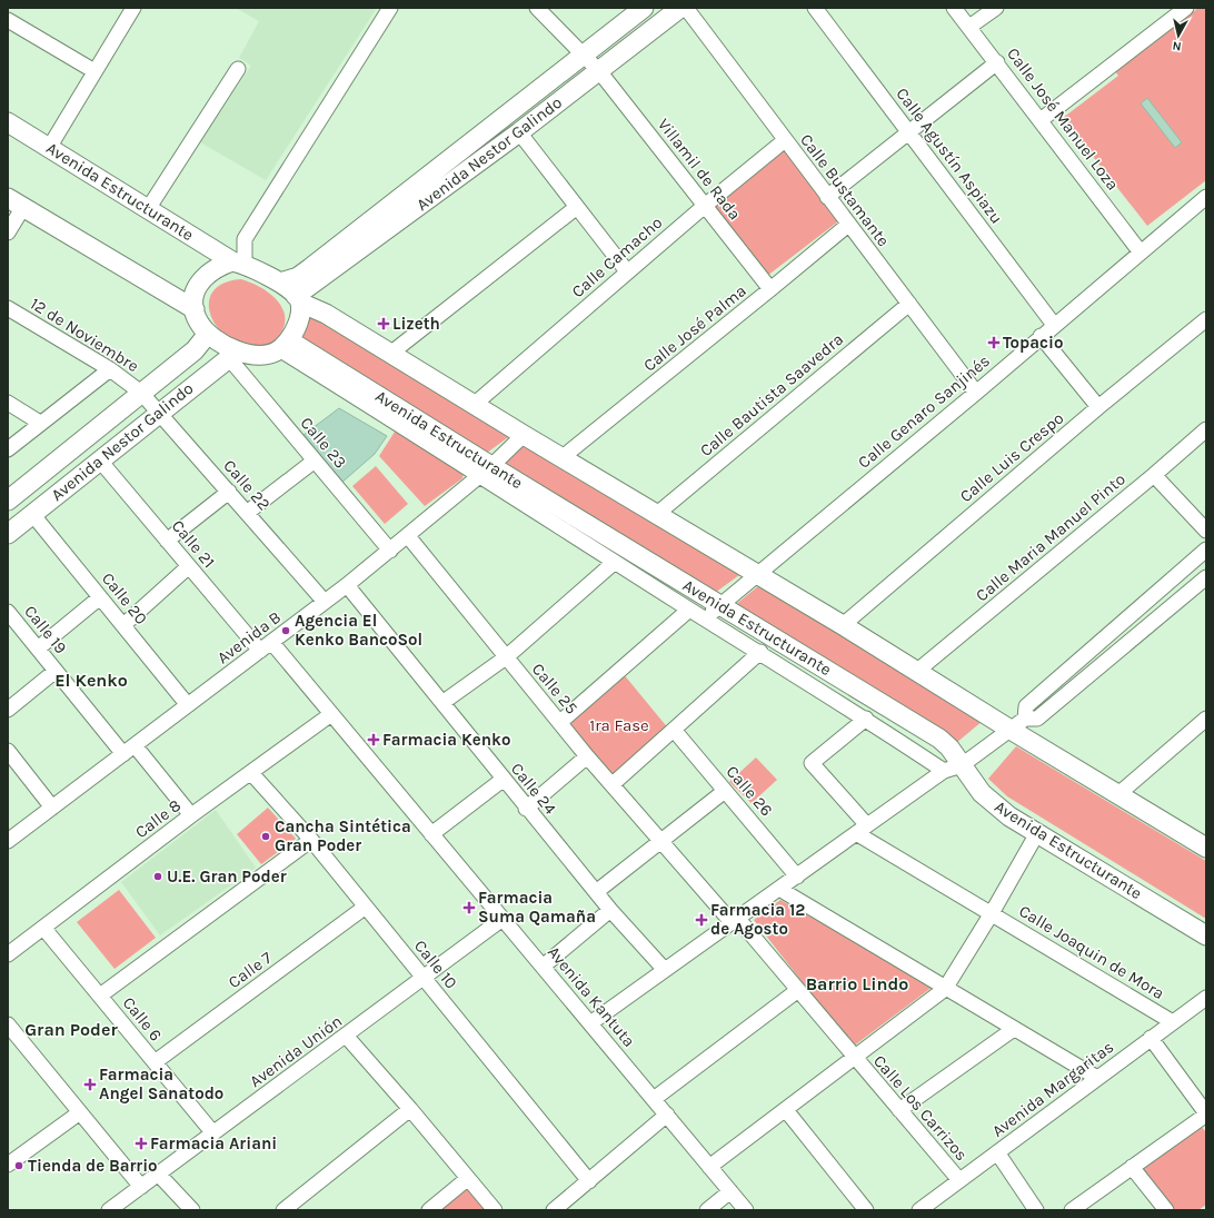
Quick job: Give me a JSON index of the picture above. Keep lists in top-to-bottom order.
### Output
{
  "streets": {
    "main road": ["Avenida Nestor Galindo", "Avenida Estructurante"],
    "street": [
      "Calle José Manuel Loza",
      "Calle Agustín Aspiazu",
      "Villamil de Rada",
      "Calle Bustamante",
      "Calle Camacho",
      "Calle José Palma",
      "12 de Noviembre",
      "Calle Bautista Saavedra",
      "Calle Genaro Sanjinés",
      "Calle 23",
      "Calle Luis Crespo",
      "Calle 22",
      "Calle Maria Manuel Pinto",
      "Calle 21",
      "Calle 20",
      "Calle 19",
      "Avenida B",
      "Calle 25",
      "Calle 24",
      "Calle 26",
      "Calle 8",
      "Calle Joaquin de Mora",
      "Calle 10",
      "Calle 7",
      "Avenida Kantuta",
      "Calle 6",
      "Avenida Unión",
      "Avenida Margaritas",
      "Calle Los Carrizos"
    ]
  },
  "crossings": [
    ["Calle José Manuel Loza", "Calle Genaro Sanjinés"],
    ["Avenida Nestor Galindo", "Villamil de Rada"],
    ["Avenida Nestor Galindo", "Avenida Estructurante"],
    ["Avenida Nestor Galindo", "12 de Noviembre"],
    ["Avenida Nestor Galindo", "Calle 23"],
    ["Avenida Nestor Galindo", "Calle 22"],
    ["Avenida Nestor Galindo", "Calle 21"],
    ["Avenida Nestor Galindo", "Calle 20"],
    ["Calle Agustín Aspiazu", "Calle Genaro Sanjinés"],
    ["Villamil de Rada", "Calle Camacho"],
    ["Villamil de Rada", "Calle José Palma"],
    ["Calle Bustamante", "Calle Camacho"],
    ["Calle Bustamante", "Calle José Palma"],
    ["Calle Bustamante", "Calle Bautista Saavedra"],
    ["Calle Bustamante", "Calle Genaro Sanjinés"],
    ["Avenida Estructurante", "Calle Genaro Sanjinés"],
    ["Avenida Estructurante", "Calle 23"],
    ["Avenida Estructurante", "Avenida B"],
    ["Avenida Estructurante", "Calle Joaquin de Mora"],
    ["12 de Noviembre", "Calle 22"],
    ["Calle 23", "Avenida B"],
    ["Calle 22", "Avenida B"],
    ["Calle 21", "Avenida B"],
    ["Calle 21", "Avenida Kantuta"],
    ["Calle 20", "Avenida B"],
    ["Calle 19", "Avenida B"],
    ["Calle 19", "Calle 8"],
    ["Avenida B", "Calle 25"],
    ["Avenida B", "Calle 24"],
    ["Avenida B", "Avenida Kantuta"],
    ["Calle 25", "Calle Los Carrizos"],
    ["Calle 8", "Calle 10"],
    ["Calle 8", "Avenida Kantuta"],
    ["Calle 8", "Calle 6"],
    ["Calle Joaquin de Mora", "Avenida Margaritas"],
    ["Calle 10", "Calle 7"],
    ["Calle 10", "Avenida Unión"],
    ["Calle 7", "Calle 6"],
    ["Avenida Kantuta", "Avenida Unión"],
    ["Calle 6", "Avenida Unión"],
    ["Avenida Margaritas", "Calle Los Carrizos"]
  ],
  "districts": ["El Kenko", "Barrio Lindo", "Gran Poder"],
  "parks": ["1ra Fase"],
  "places": {
    "health": [
      "Lizeth",
      "Topacio",
      "Farmacia Kenko",
      "Farmacia Suma Qamaña",
      "Farmacia 12 de Agosto",
      "Farmacia Angel Sanatodo",
      "Farmacia Ariani"
    ],
    "other": [
      "Agencia El Kenko BancoSol",
      "Cancha Sintética Gran Poder",
      "U.E. Gran Poder",
      "Tienda de Barrio"
    ]
  },
  "north": "bottom"
}
